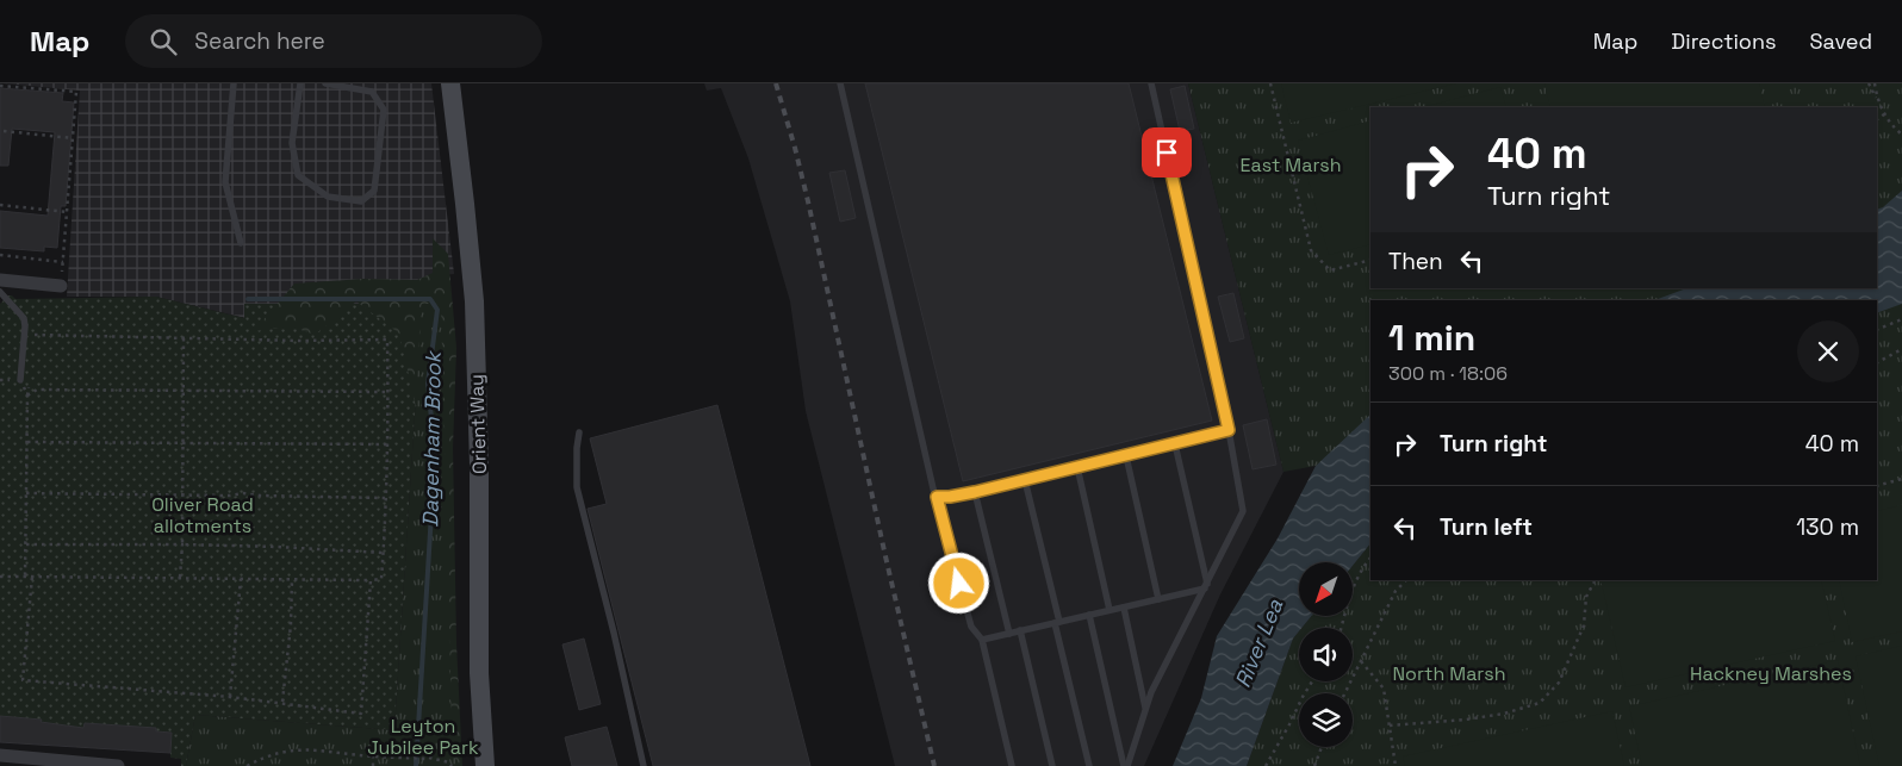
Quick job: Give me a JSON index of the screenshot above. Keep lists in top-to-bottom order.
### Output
{
  "streets": {
    "street": ["Orient Way"]
  },
  "water": ["Dagenham Brook", "River Lea"],
  "parks": [
    "East Marsh",
    "Oliver Road allotments",
    "North Marsh",
    "Hackney Marshes",
    "Leyton Jubilee Park"
  ],
  "north": "bottom left",
  "page": {
    "header": "Map",
    "search": "Search here",
    "nav": ["Map", "Directions", "Saved"],
    "turn": ["40 m", "Turn right"],
    "then": "Then",
    "heading": ["1 min", "300 m · 18:06"],
    "list": [
      {
        "name": "Turn right",
        "value": "40 m"
      },
      {
        "name": "Turn left",
        "value": "130 m"
      }
    ]
  }
}
